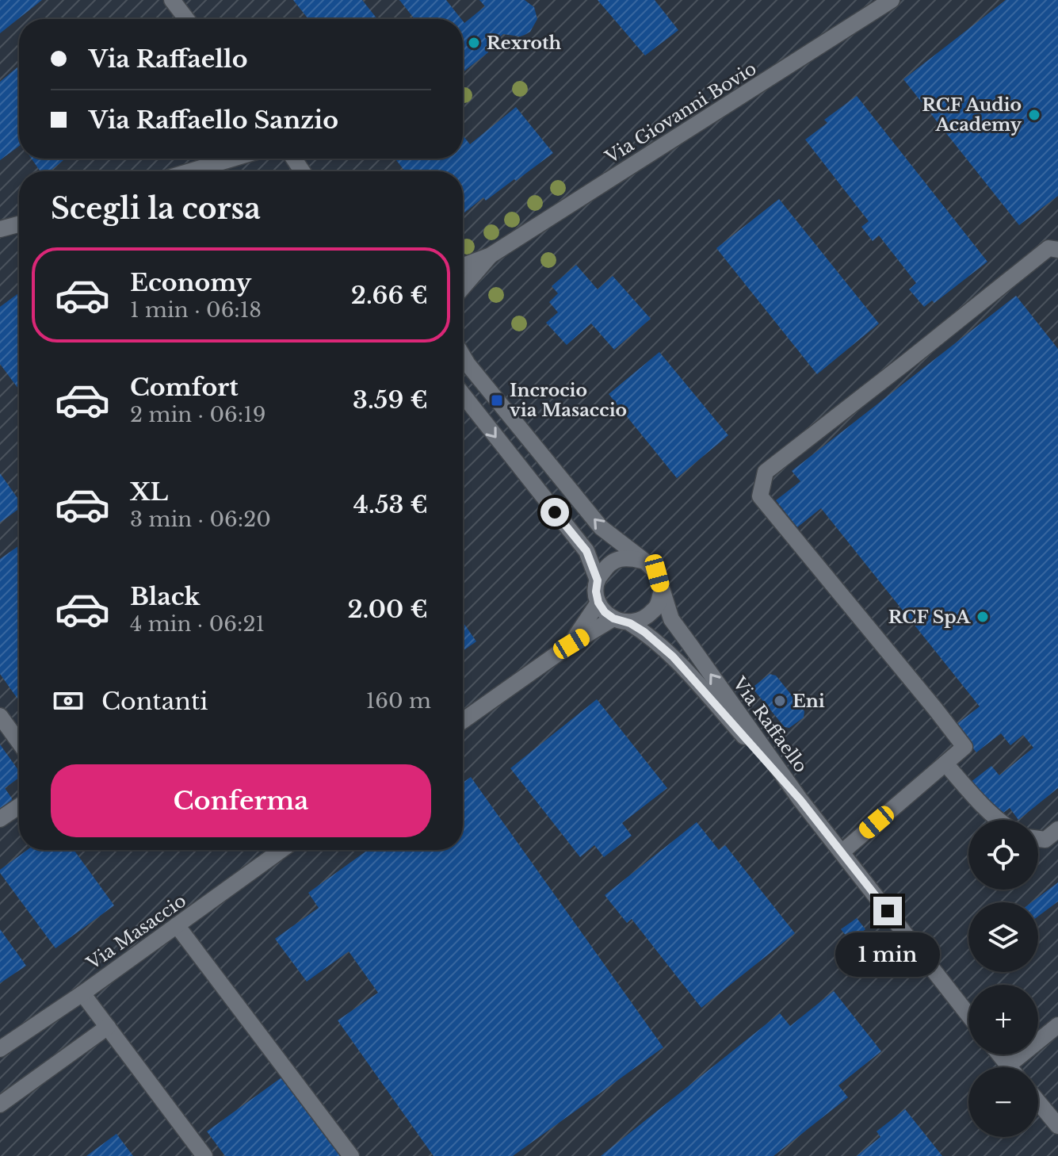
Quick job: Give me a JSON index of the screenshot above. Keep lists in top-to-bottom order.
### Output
{
  "streets": {
    "street": ["Via Giovanni Bovio", "Via Raffaello", "Via Masaccio"]
  },
  "places": {
    "other": [
      "Rexroth",
      "RCF Audio Academy",
      "RCF SpA",
      "Eni"
    ],
    "transit": ["Incrocio via Masaccio"]
  },
  "page": {
    "banner": ["Via Raffaello", "Via Raffaello Sanzio"],
    "heading": "Scegli la corsa",
    "list": [
      {
        "name": "Economy",
        "note": "1 min · 06:18",
        "value": "2.66 €"
      },
      {
        "name": "Comfort",
        "note": "2 min · 06:19",
        "value": "3.59 €"
      },
      {
        "name": "XL",
        "note": "3 min · 06:20",
        "value": "4.53 €"
      },
      {
        "name": "Black",
        "note": "4 min · 06:21",
        "value": "2.00 €"
      }
    ],
    "pay": ["Contanti", "160 m"],
    "buttons": "Conferma",
    "map_buttons": ["+", "−"],
    "bubble": "1 min"
  }
}
